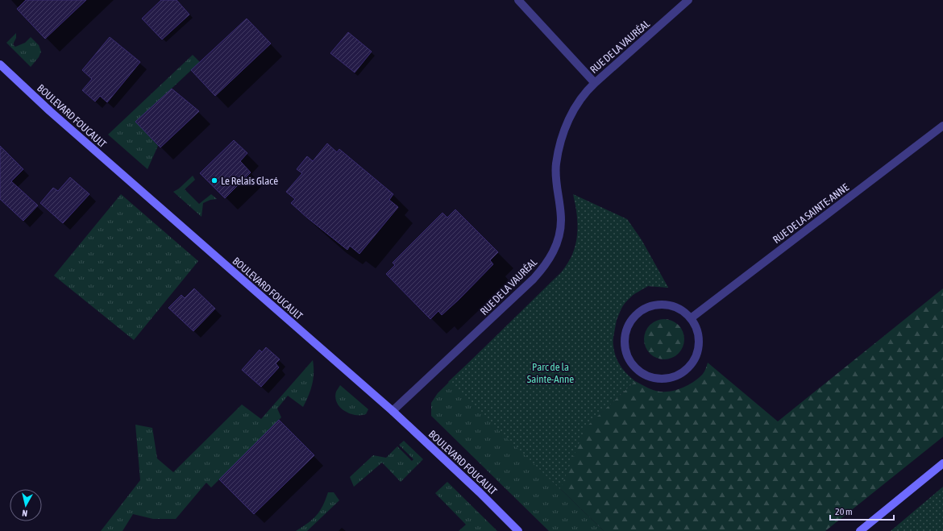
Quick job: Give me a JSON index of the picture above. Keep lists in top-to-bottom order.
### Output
{
  "streets": {
    "street": ["RUE DE LA VAURÉAL", "BOULEVARD FOUCAULT", "RUE DE LA SAINTE-ANNE"]
  },
  "crossings": [
    ["RUE DE LA VAURÉAL", "BOULEVARD FOUCAULT"]
  ],
  "parks": ["Parc de la Sainte-Anne"],
  "places": ["Le Relais Glacé"],
  "scale_bar": "20 m",
  "north": "bottom"
}
